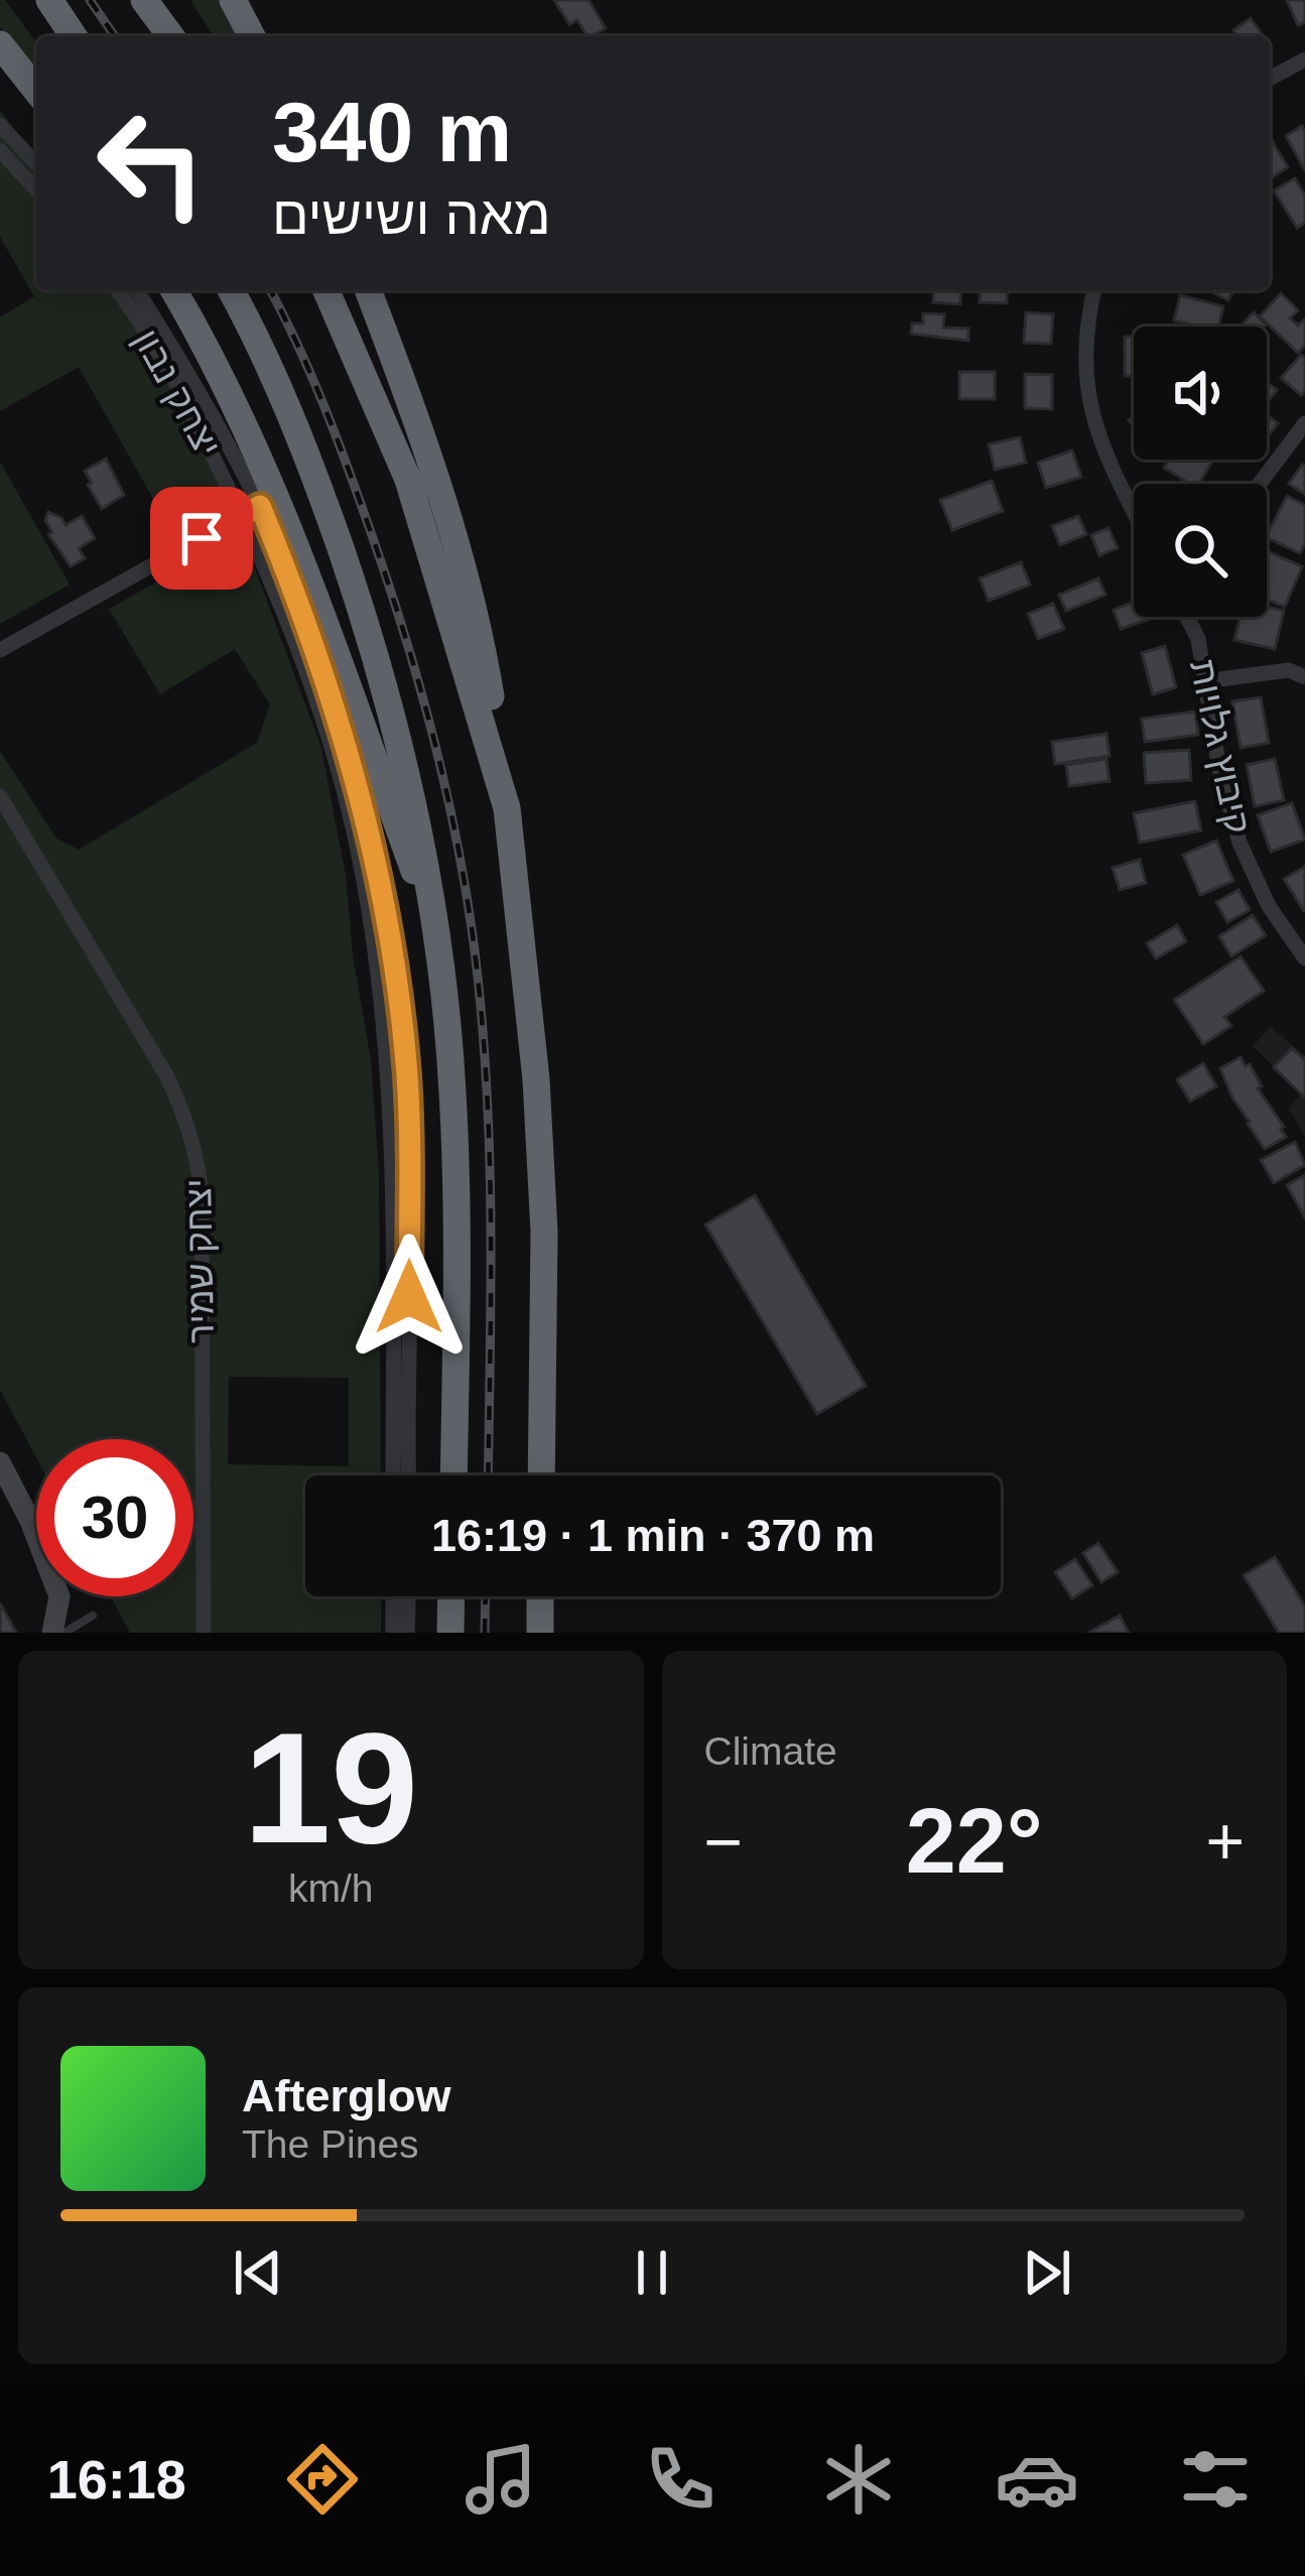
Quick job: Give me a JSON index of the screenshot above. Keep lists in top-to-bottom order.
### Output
{
  "streets": {
    "street": ["יצחק נבון", "קיבוץ גלויות", "יצחק שמיר"]
  },
  "page": {
    "turn": ["340 m", "מאה ושישים"],
    "limit": "30",
    "trip": "16:19 · 1 min · 370 m",
    "tile": [
      ["19", "km/h"],
      "Climate"
    ],
    "heat": ["−", "22°", "+"],
    "song": ["Afterglow", "The Pines"],
    "tabs": "16:18"
  }
}
